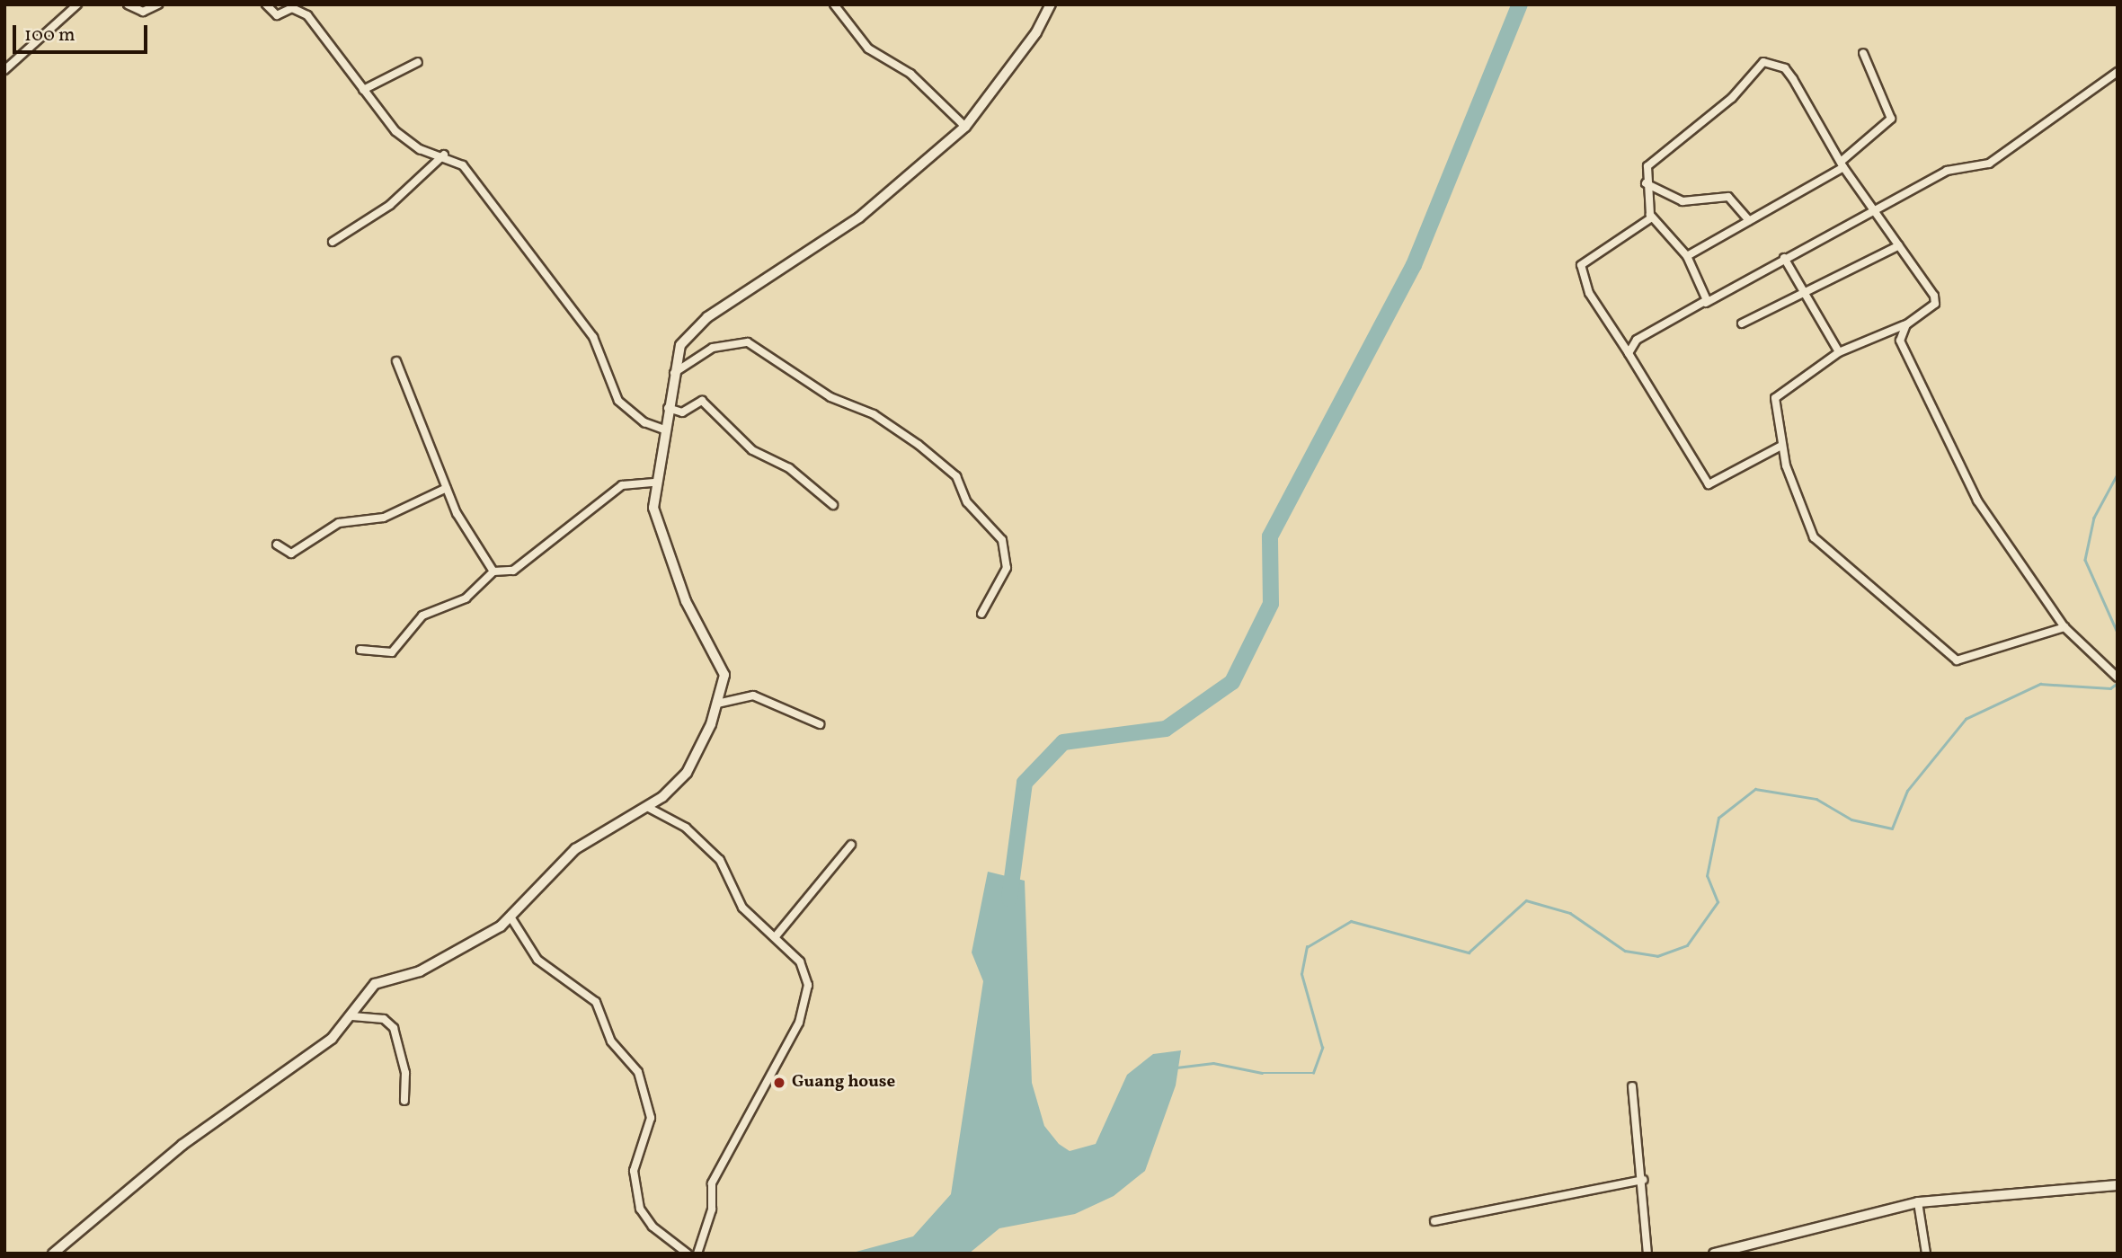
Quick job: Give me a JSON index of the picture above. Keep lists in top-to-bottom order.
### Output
{
  "places": ["Guang house"],
  "scale_bar": "100 m"
}
